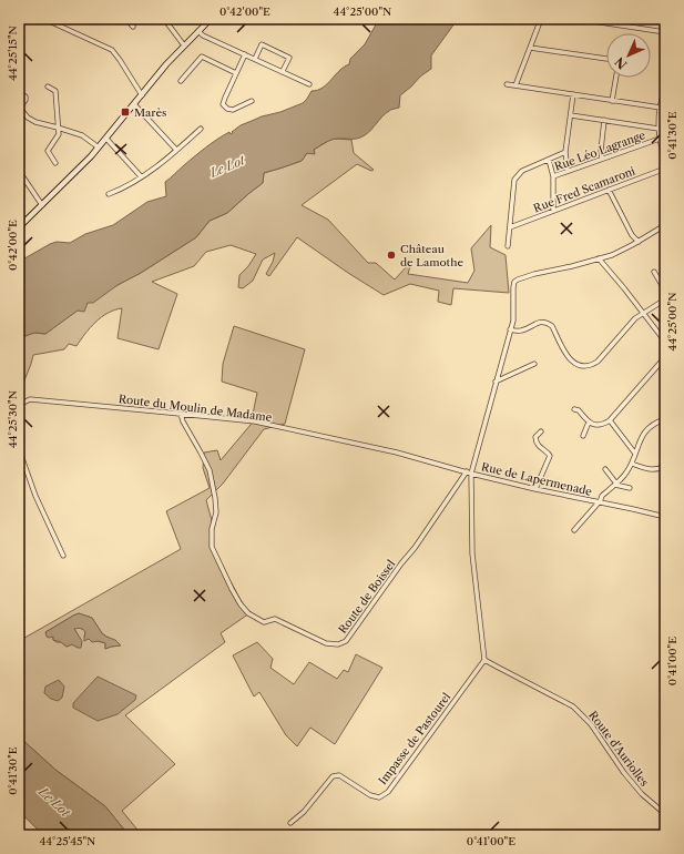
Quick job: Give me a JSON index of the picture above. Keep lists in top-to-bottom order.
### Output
{
  "streets": {
    "street": [
      "Rue Léo Lagrange",
      "Rue Fred Scamaroni",
      "Route du Moulin de Madame",
      "Rue de Lapermenade",
      "Route de Boissel",
      "Impasse de Pastourel",
      "Route d'Auriolles"
    ]
  },
  "crossings": [
    ["Rue Léo Lagrange", "Rue Fred Scamaroni"],
    ["Route du Moulin de Madame", "Rue de Lapermenade"],
    ["Route du Moulin de Madame", "Route de Boissel"],
    ["Rue de Lapermenade", "Impasse de Pastourel"],
    ["Rue de Lapermenade", "Route d'Auriolles"],
    ["Impasse de Pastourel", "Route d'Auriolles"]
  ],
  "water": ["Le Lot"],
  "places": {
    "transit": ["Marès"],
    "other": ["Château de Lamothe"]
  },
  "north": "bottom left",
  "coordinates": [
    "0°42'00\"E",
    "44°25'00\"N",
    "44°25'15\"N",
    "0°41'30\"E",
    "44°25'30\"N",
    "0°41'00\"E",
    "44°25'45\"N"
  ]
}
